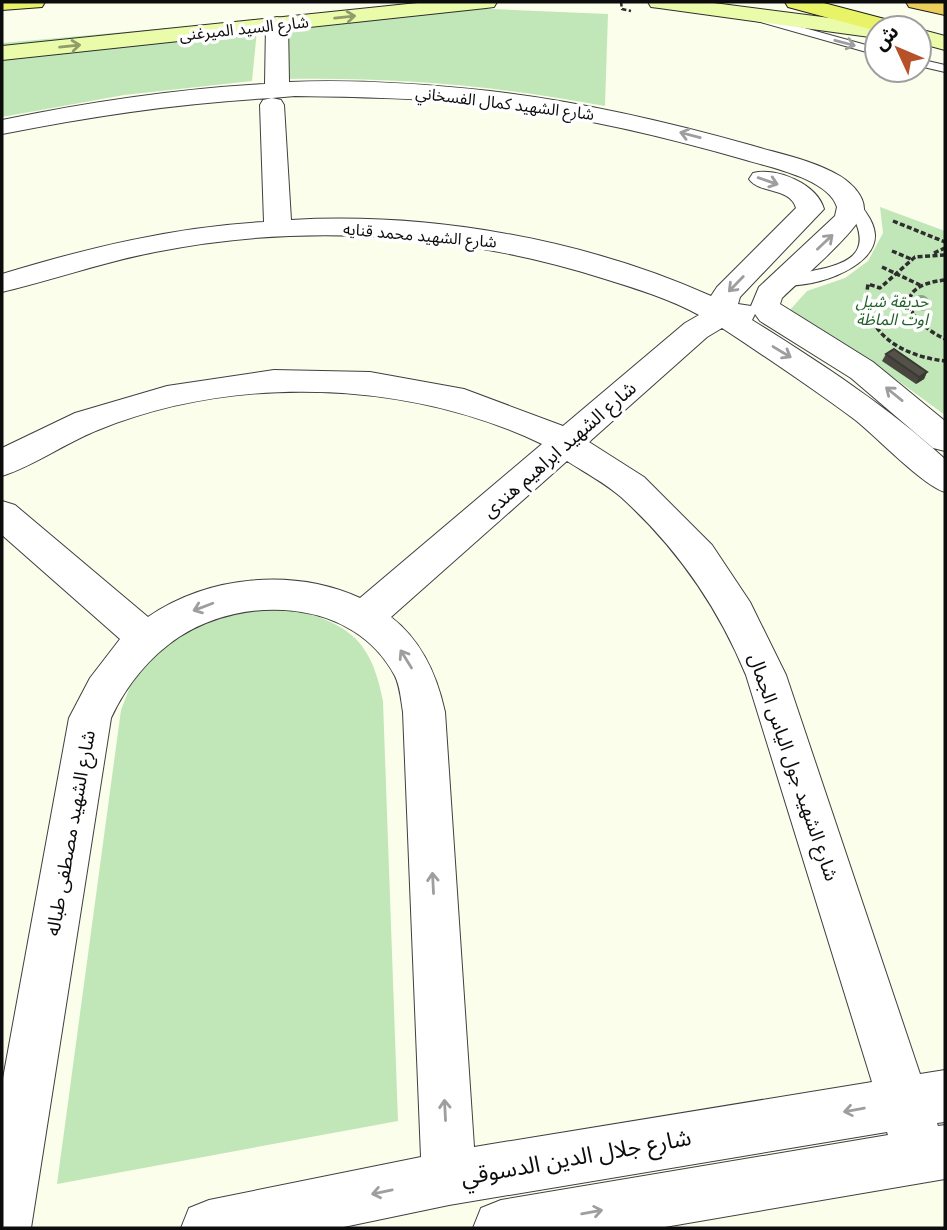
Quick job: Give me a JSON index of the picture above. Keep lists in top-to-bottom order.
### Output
{
  "streets": {
    "main road": ["شارع السيد الميرغنى"],
    "street": [
      "شارع الشهيد كمال الفسخاني",
      "شارع الشهيد محمد قنايه",
      "شارع الشهيد ابراهيم هندى",
      "شارع الشهيد جول الياس الجمال",
      "شارع الشهيد مصطفى طباله",
      "شارع جلال الدين الدسوقي"
    ]
  },
  "crossings": [
    ["شارع الشهيد محمد قنايه", "شارع الشهيد ابراهيم هندى"],
    ["شارع الشهيد ابراهيم هندى", "شارع الشهيد جول الياس الجمال"],
    ["شارع الشهيد ابراهيم هندى", "شارع الشهيد مصطفى طباله"],
    ["شارع الشهيد جول الياس الجمال", "شارع جلال الدين الدسوقي"],
    ["شارع الشهيد مصطفى طباله", "شارع جلال الدين الدسوقي"]
  ],
  "one_way": ["شارع السيد الميرغنى"],
  "parks": ["حديقة شيل اوت الماظة"],
  "north": "top left"
}
